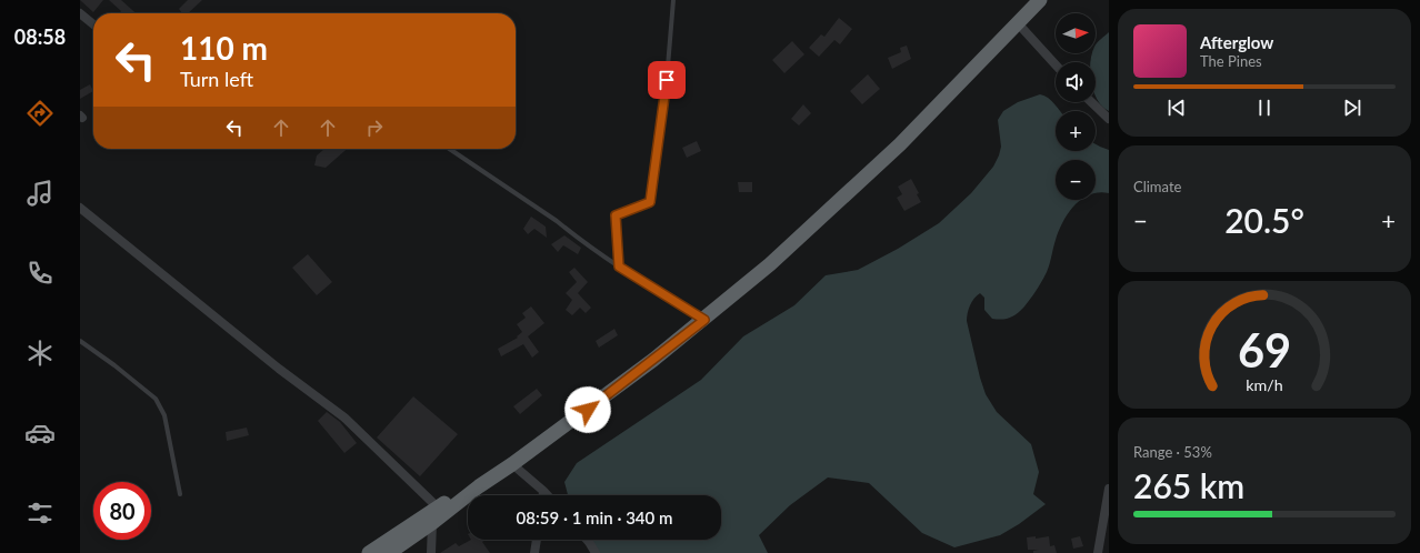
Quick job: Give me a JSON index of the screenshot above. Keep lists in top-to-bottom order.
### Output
{
  "north": "right",
  "page": {
    "tabs": "08:58",
    "map_buttons": ["+", "−"],
    "turn": ["110 m", "Turn left"],
    "song": ["Afterglow", "The Pines"],
    "tile": [
      "Climate",
      ["Range · 53%", "265 km"]
    ],
    "heat": ["−", "20.5°", "+"],
    "limit": "80",
    "trip": "08:59 · 1 min · 340 m",
    "gauge": ["69", "km/h"]
  }
}
